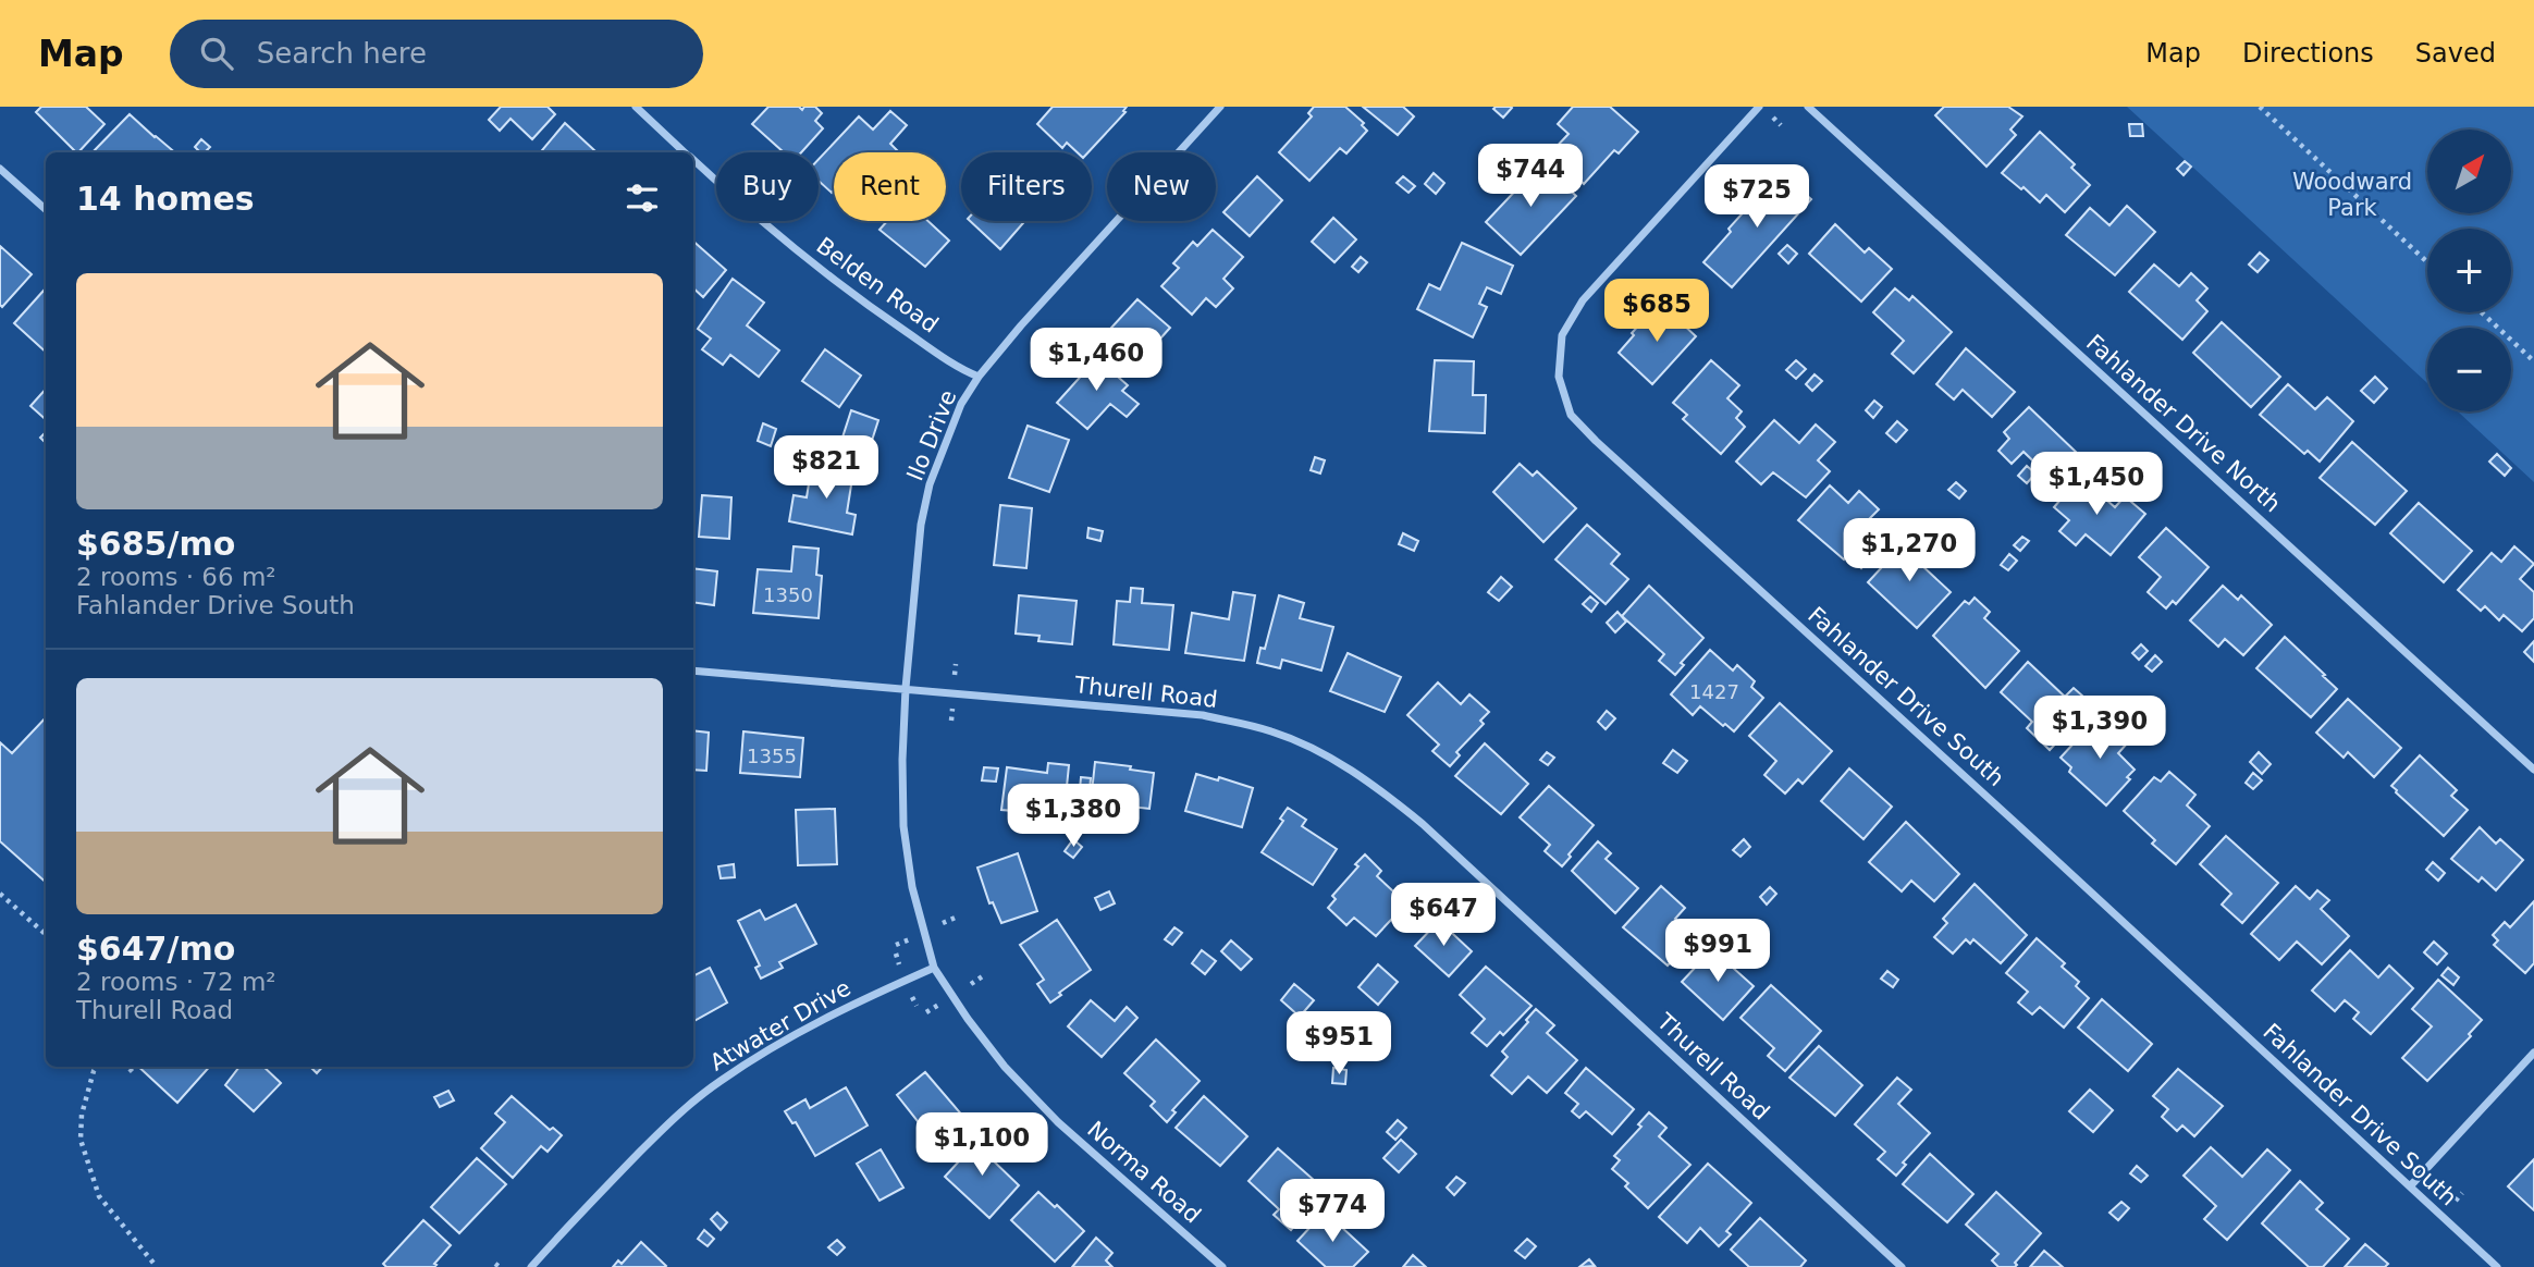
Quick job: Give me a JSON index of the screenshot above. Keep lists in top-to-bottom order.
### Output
{
  "streets": {
    "street": [
      "Belden Road",
      "Fahlander Drive North",
      "Ilo Drive",
      "Thurell Road",
      "Fahlander Drive South",
      "Atwater Drive",
      "Norma Road"
    ]
  },
  "crossings": [
    ["Belden Road", "Ilo Drive"],
    ["Ilo Drive", "Thurell Road"],
    ["Ilo Drive", "Norma Road"],
    ["Thurell Road", "Norma Road"],
    ["Atwater Drive", "Norma Road"]
  ],
  "parks": ["Woodward Park"],
  "house_numbers": ["1350", "1427", "1355"],
  "north": "top right",
  "page": {
    "header": "Map",
    "search": "Search here",
    "nav": ["Map", "Directions", "Saved"],
    "map_buttons": ["+", "−"],
    "price": [
      "$744",
      "$725",
      "$685",
      "$1,460",
      "$821",
      "$1,450",
      "$1,270",
      "$1,390",
      "$1,380",
      "$647",
      "$991",
      "$951",
      "$1,100",
      "$774"
    ],
    "chip": [
      "Buy",
      "Rent",
      "Filters",
      "New"
    ],
    "heading": "14 homes",
    "list": [
      {
        "name": "$685/mo",
        "note": "2 rooms · 66 m² · Fahlander Drive South"
      },
      {
        "name": "$647/mo",
        "note": "2 rooms · 72 m² · Thurell Road"
      }
    ]
  }
}
